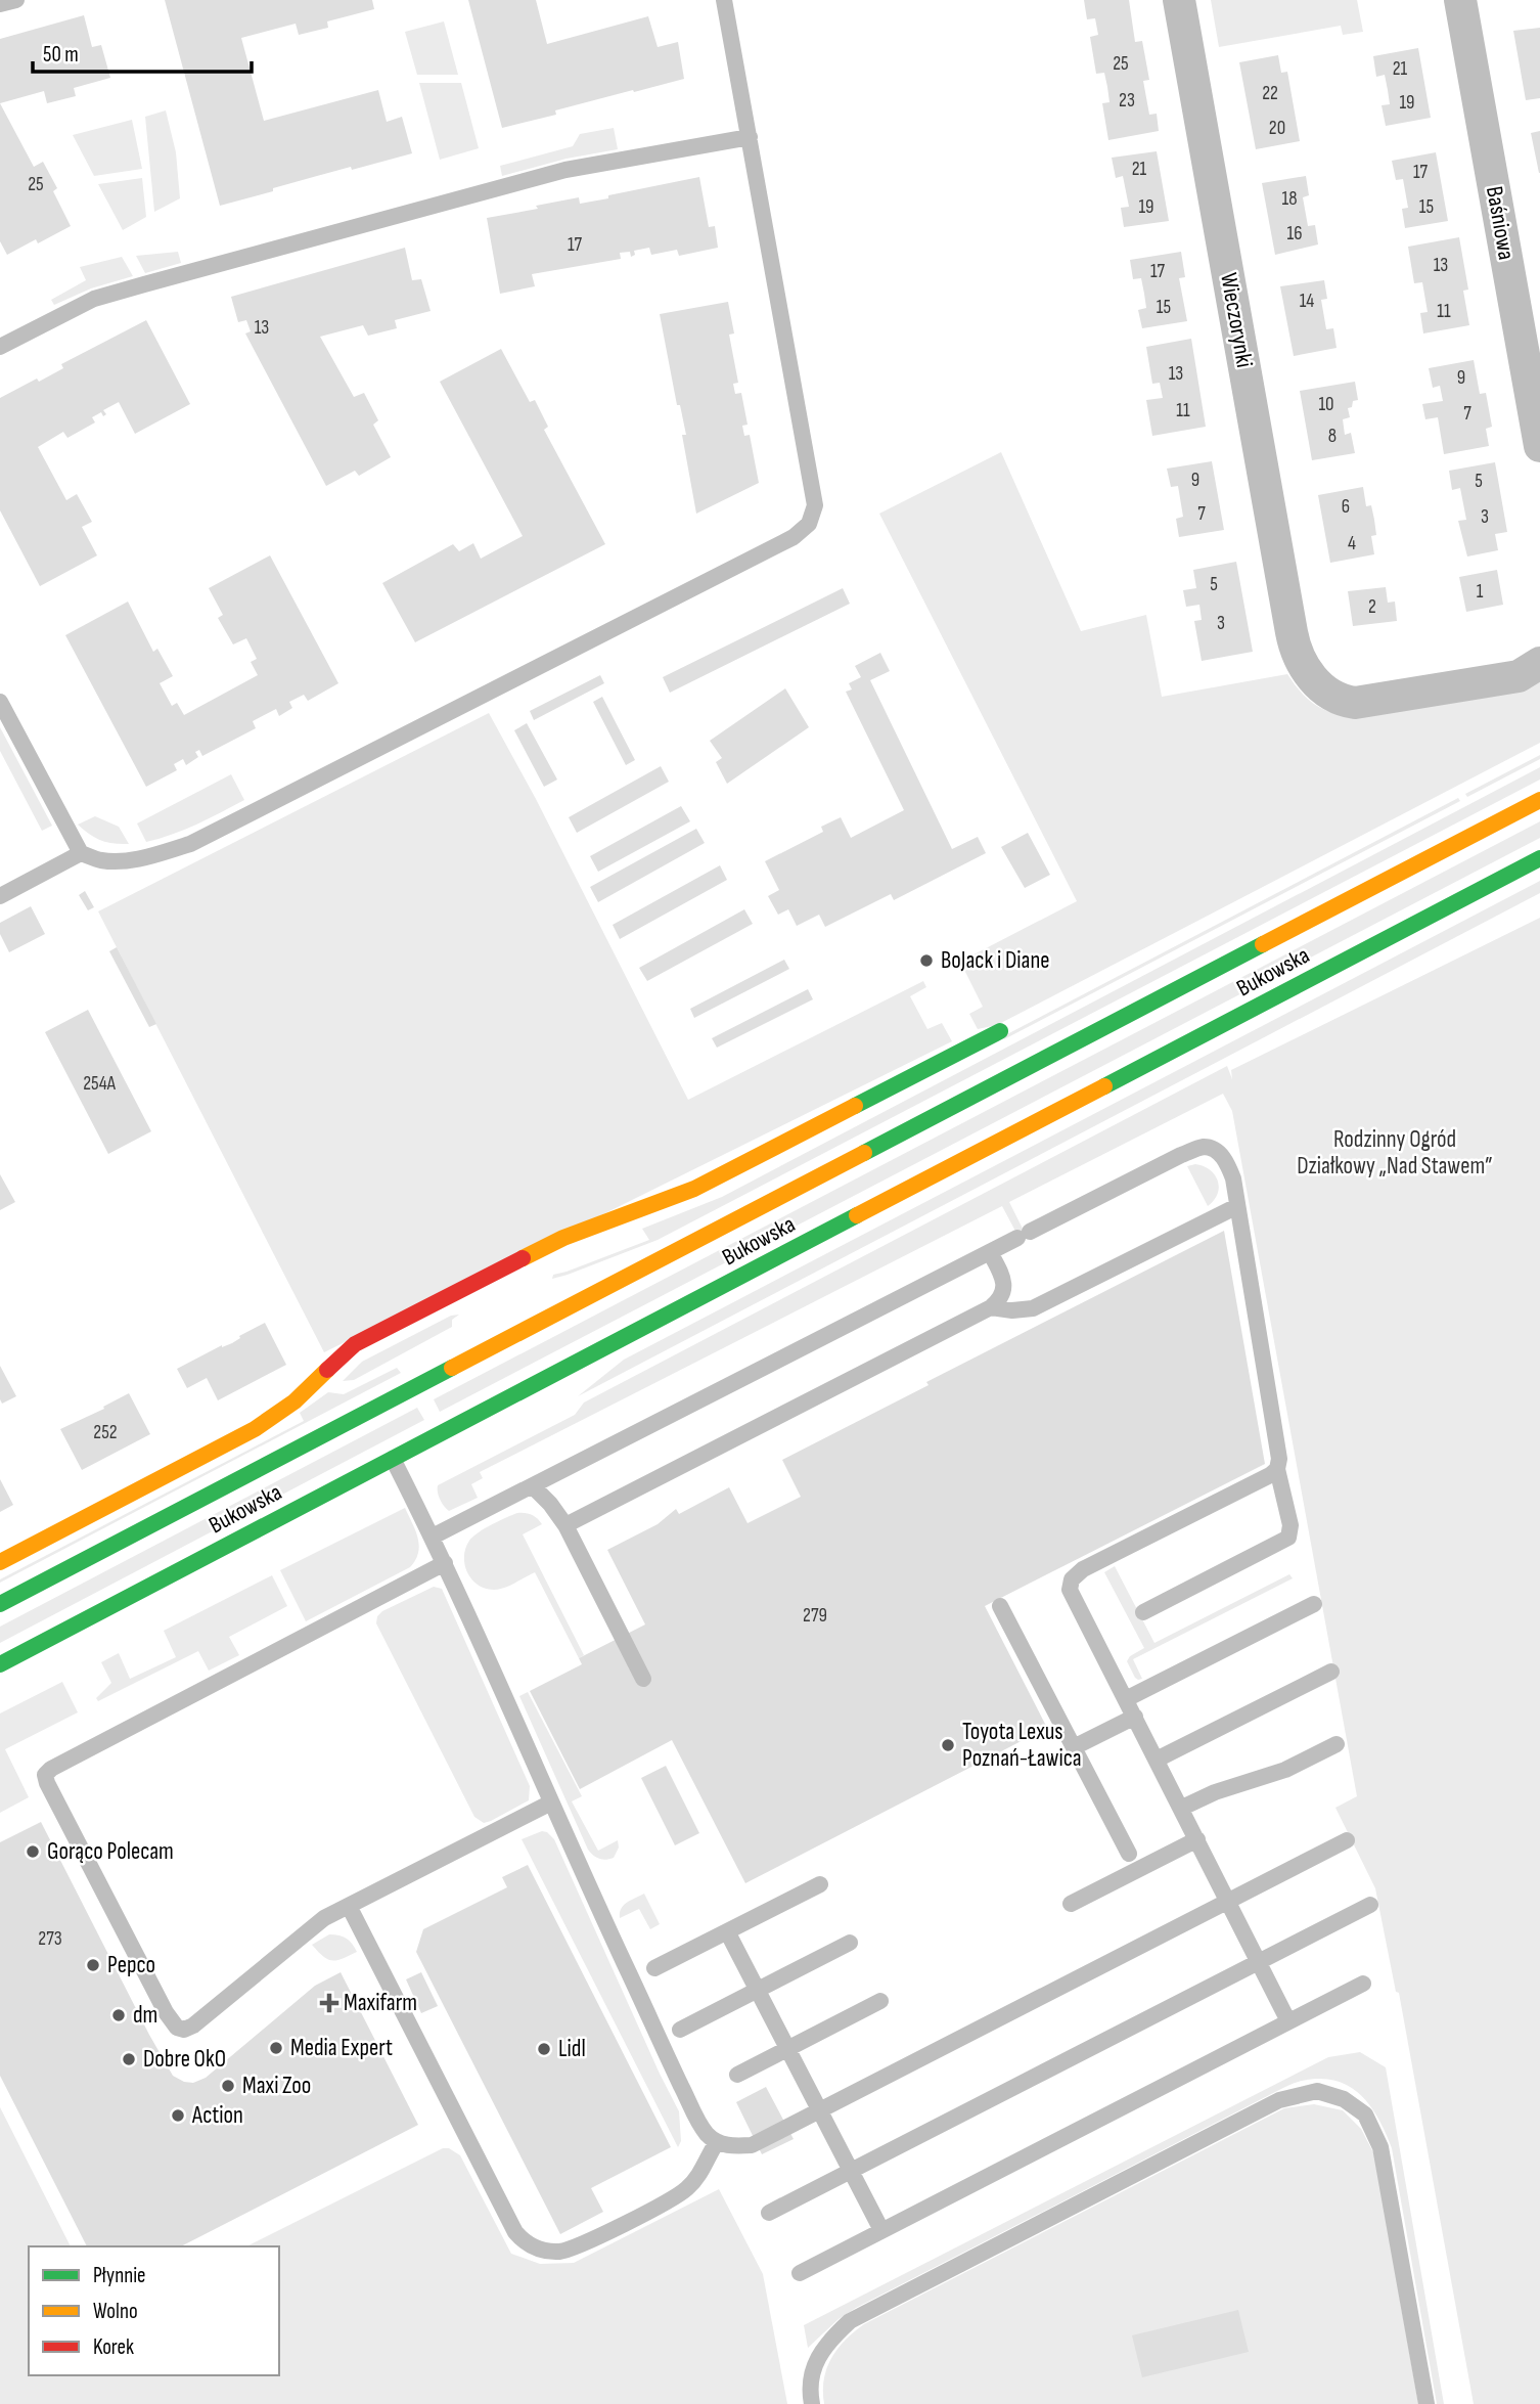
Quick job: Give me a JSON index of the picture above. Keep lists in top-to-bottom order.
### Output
{
  "streets": {
    "main road": ["Bukowska"],
    "street": ["Baśniowa", "Wieczorynki"]
  },
  "parks": ["Rodzinny Ogród Działkowy „Nad Stawem”"],
  "places": {
    "other": [
      "BoJack i Diane",
      "Toyota Lexus Poznań-Ławica",
      "Gorąco Polecam",
      "Pepco",
      "dm",
      "Media Expert",
      "Lidl",
      "Dobre OkO",
      "Maxi Zoo",
      "Action"
    ],
    "health": ["Maxifarm"]
  },
  "house_numbers": [
    "25",
    "21",
    "22",
    "23",
    "19",
    "20",
    "21",
    "17",
    "25",
    "18",
    "19",
    "15",
    "16",
    "17",
    "13",
    "17",
    "14",
    "15",
    "11",
    "13",
    "13",
    "9",
    "10",
    "11",
    "7",
    "8",
    "9",
    "5",
    "6",
    "7",
    "3",
    "4",
    "5",
    "1",
    "2",
    "3",
    "254A",
    "252",
    "279",
    "273"
  ],
  "legend": ["Płynnie", "Wolno", "Korek"],
  "scale_bar": "50 m"
}
